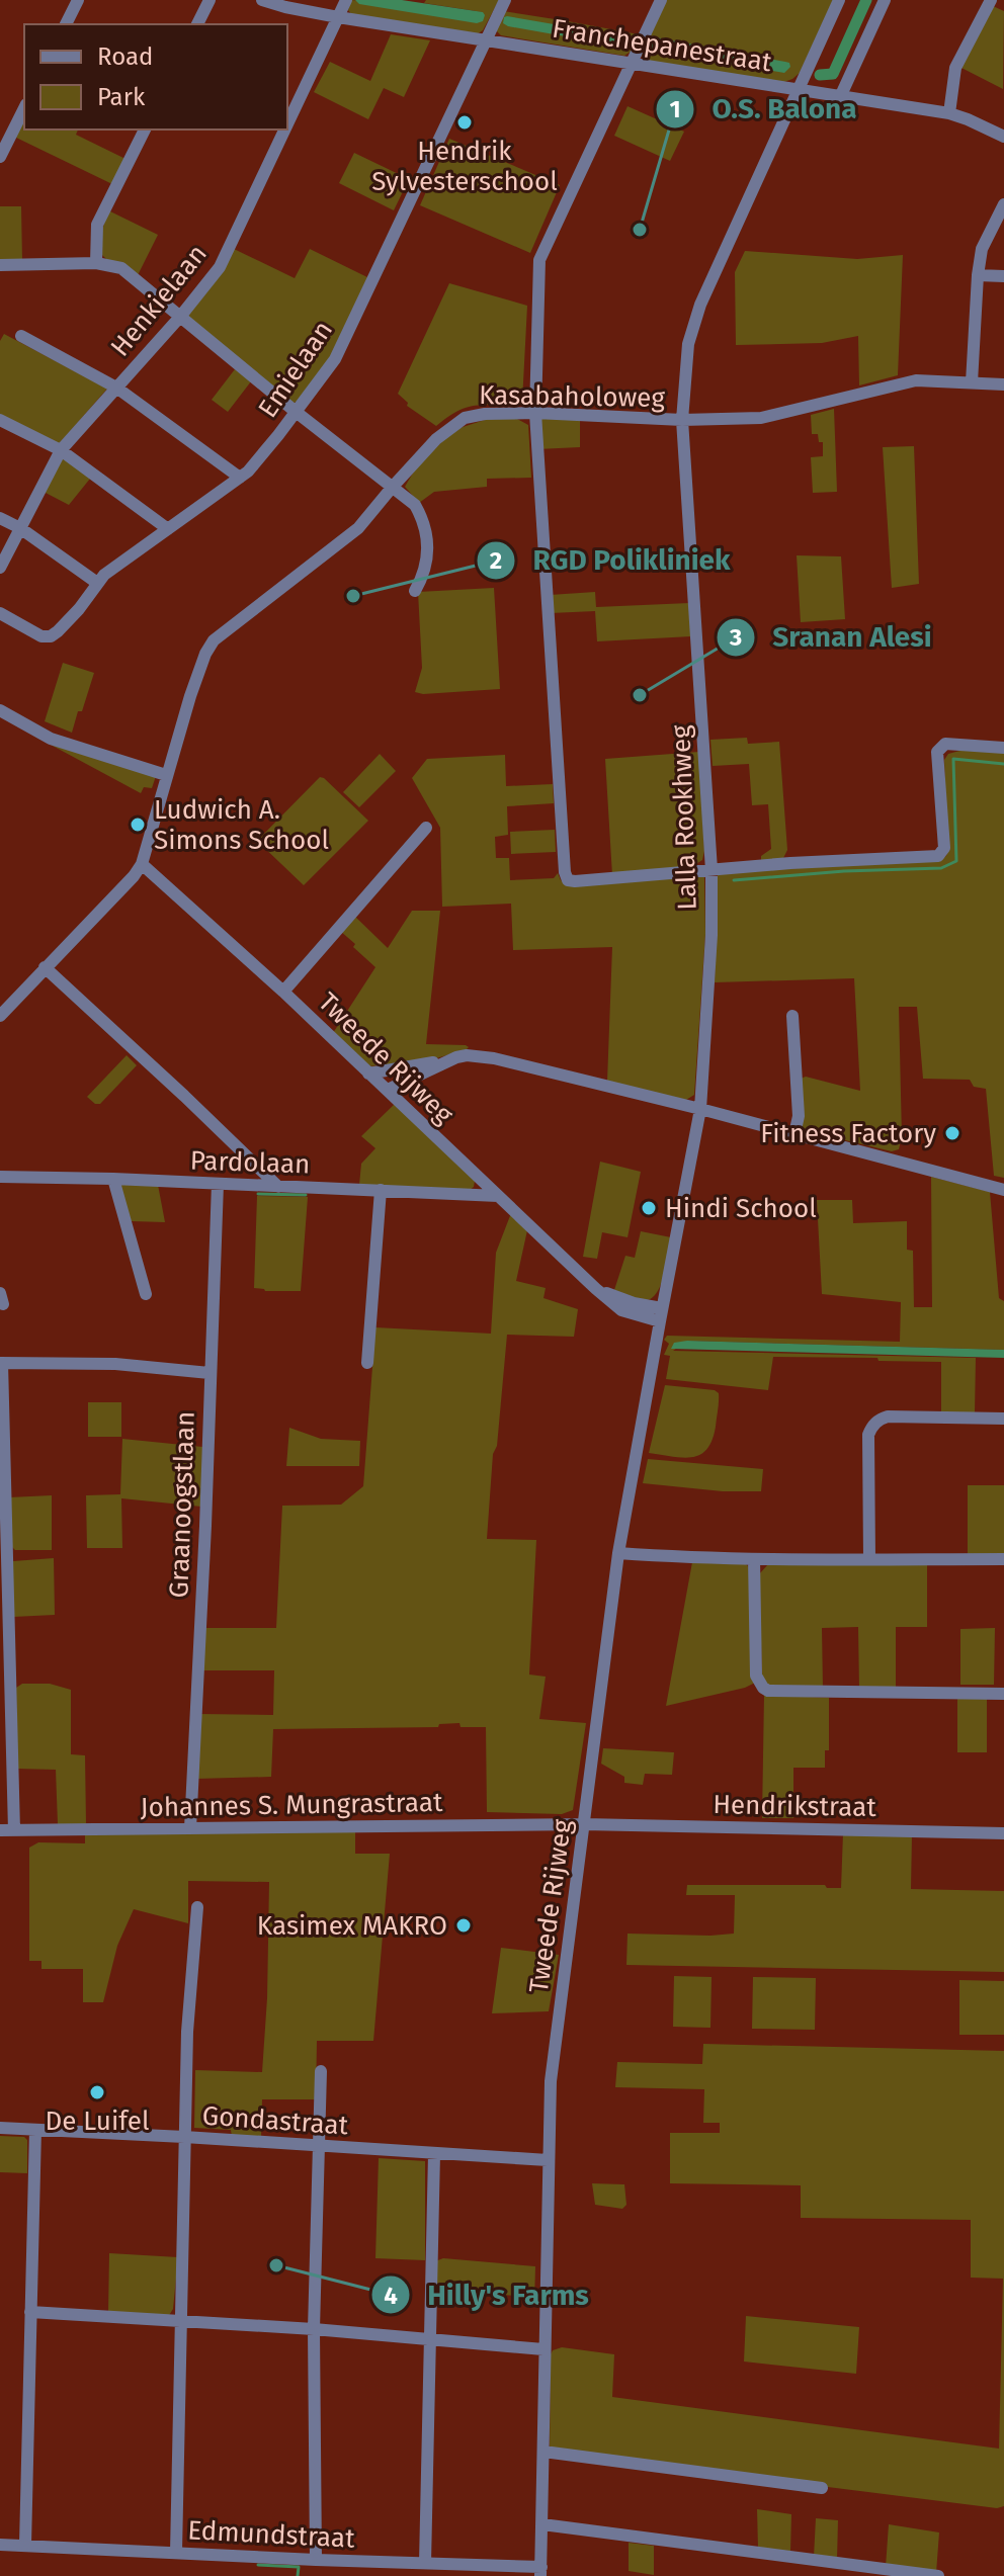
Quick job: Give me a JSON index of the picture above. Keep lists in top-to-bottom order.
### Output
{
  "streets": {
    "street": [
      "Franchepanestraat",
      "Henkielaan",
      "Emielaan",
      "Kasabaholoweg",
      "Lalla Rookhweg",
      "Tweede Rijweg",
      "Pardolaan",
      "Graanoogstlaan",
      "Johannes S. Mungrastraat",
      "Hendrikstraat",
      "Gondastraat",
      "Edmundstraat"
    ]
  },
  "crossings": [
    ["Franchepanestraat", "Henkielaan"],
    ["Franchepanestraat", "Emielaan"],
    ["Franchepanestraat", "Lalla Rookhweg"],
    ["Kasabaholoweg", "Lalla Rookhweg"],
    ["Kasabaholoweg", "Tweede Rijweg"],
    ["Lalla Rookhweg", "Tweede Rijweg"],
    ["Tweede Rijweg", "Pardolaan"],
    ["Tweede Rijweg", "Johannes S. Mungrastraat"],
    ["Tweede Rijweg", "Hendrikstraat"],
    ["Tweede Rijweg", "Gondastraat"],
    ["Tweede Rijweg", "Edmundstraat"],
    ["Pardolaan", "Graanoogstlaan"],
    ["Graanoogstlaan", "Johannes S. Mungrastraat"],
    ["Johannes S. Mungrastraat", "Hendrikstraat"]
  ],
  "places": [
    "Hendrik Sylvesterschool",
    "O.S. Balona",
    "RGD Polikliniek",
    "Sranan Alesi",
    "Ludwich A. Simons School",
    "Fitness Factory",
    "Hindi School",
    "Kasimex MAKRO",
    "De Luifel",
    "Hilly's Farms"
  ],
  "legend": ["Road", "Park"]
}
